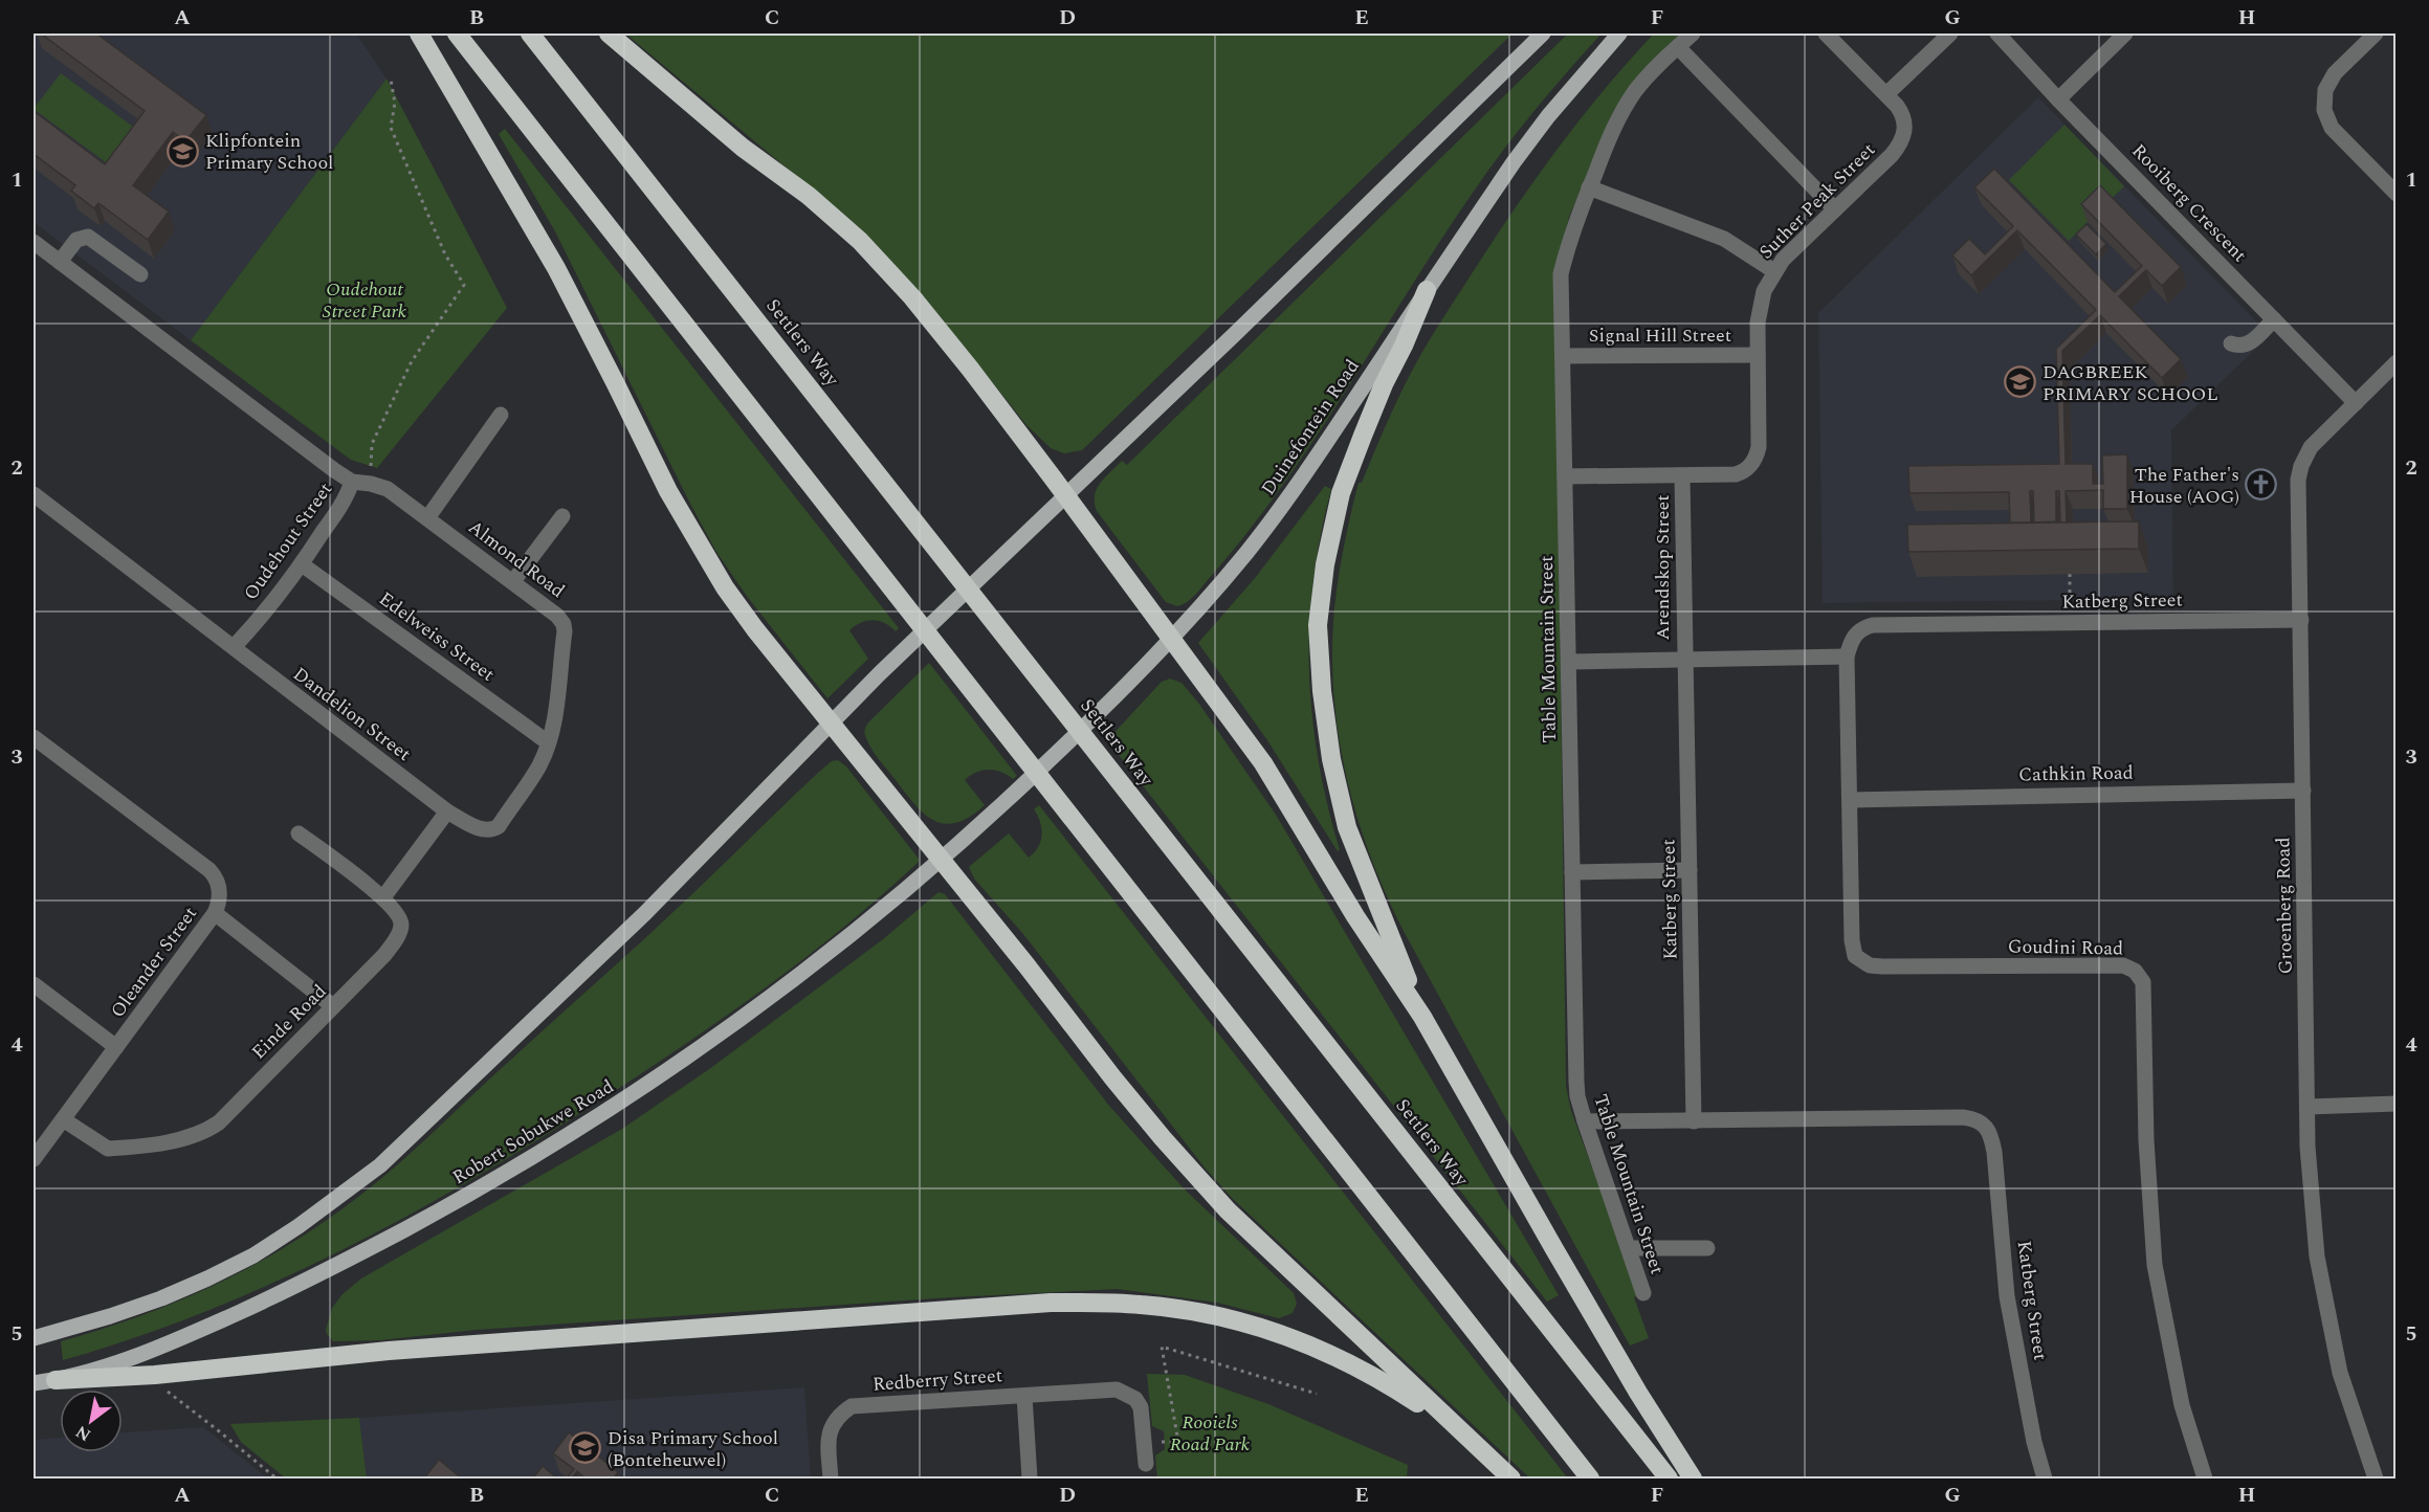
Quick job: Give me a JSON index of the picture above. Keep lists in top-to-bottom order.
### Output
{
  "streets": {
    "highway": ["Settlers Way"],
    "main road": ["Duinefontein Road", "Robert Sobukwe Road"],
    "street": [
      "Suther Peak Street",
      "Rooiberg Crescent",
      "Signal Hill Street",
      "Oudehout Street",
      "Almond Road",
      "Arendskop Street",
      "Katberg Street",
      "Edelweiss Street",
      "Table Mountain Street",
      "Dandelion Street",
      "Cathkin Road",
      "Groenberg Road",
      "Goudini Road",
      "Oleander Street",
      "Einde Road",
      "Redberry Street"
    ]
  },
  "crossings": [
    ["Suther Peak Street", "Signal Hill Street"],
    ["Suther Peak Street", "Arendskop Street"],
    ["Suther Peak Street", "Table Mountain Street"],
    ["Rooiberg Crescent", "Groenberg Road"],
    ["Signal Hill Street", "Table Mountain Street"],
    ["Duinefontein Road", "Robert Sobukwe Road"],
    ["Oudehout Street", "Almond Road"],
    ["Oudehout Street", "Edelweiss Street"],
    ["Oudehout Street", "Dandelion Street"],
    ["Almond Road", "Edelweiss Street"],
    ["Almond Road", "Dandelion Street"],
    ["Arendskop Street", "Katberg Street"],
    ["Katberg Street", "Groenberg Road"],
    ["Katberg Street", "Goudini Road"],
    ["Cathkin Road", "Groenberg Road"],
    ["Cathkin Road", "Goudini Road"],
    ["Oleander Street", "Einde Road"]
  ],
  "parks": ["Oudehout Street Park", "Rooiels Road Park"],
  "places": {
    "school or university": ["Klipfontein Primary School", "DAGBREEK PRIMARY SCHOOL", "Disa Primary School (Bonteheuwel)"],
    "church": ["The Father's House (AOG)"]
  },
  "north": "bottom left",
  "grid": {
    "columns": [
      "A",
      "B",
      "C",
      "D",
      "E",
      "F",
      "G",
      "H"
    ],
    "rows": [
      "1",
      "2",
      "3",
      "4",
      "5"
    ]
  }
}
